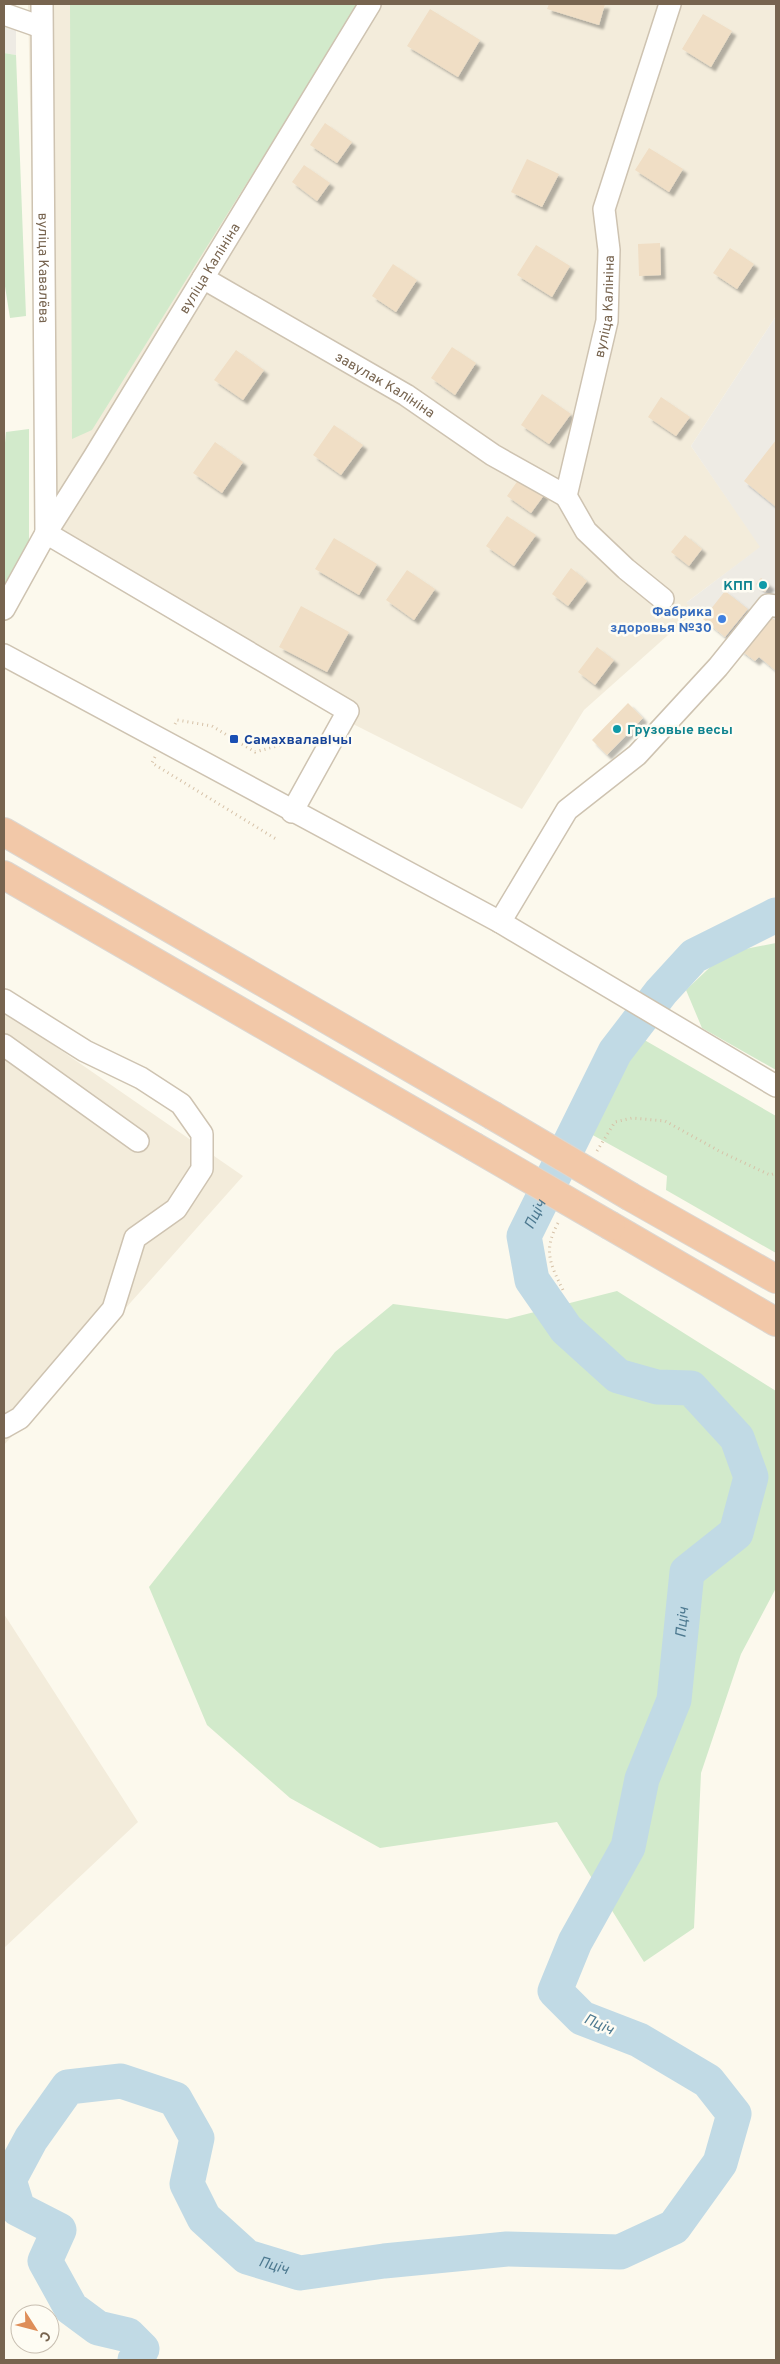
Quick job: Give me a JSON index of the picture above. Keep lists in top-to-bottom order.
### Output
{
  "streets": {
    "street": ["вуліца Кавалёва", "вуліца Калініна", "завулак Калініна"]
  },
  "crossings": [
    ["вуліца Кавалёва", "вуліца Калініна"],
    ["вуліца Калініна", "завулак Калініна"]
  ],
  "water": ["Пціч"],
  "places": {
    "other": ["КПП", "Фабрика здоровья №30", "Грузовые весы"],
    "transit": ["Самахвалавічы"]
  },
  "north": "bottom right"
}
